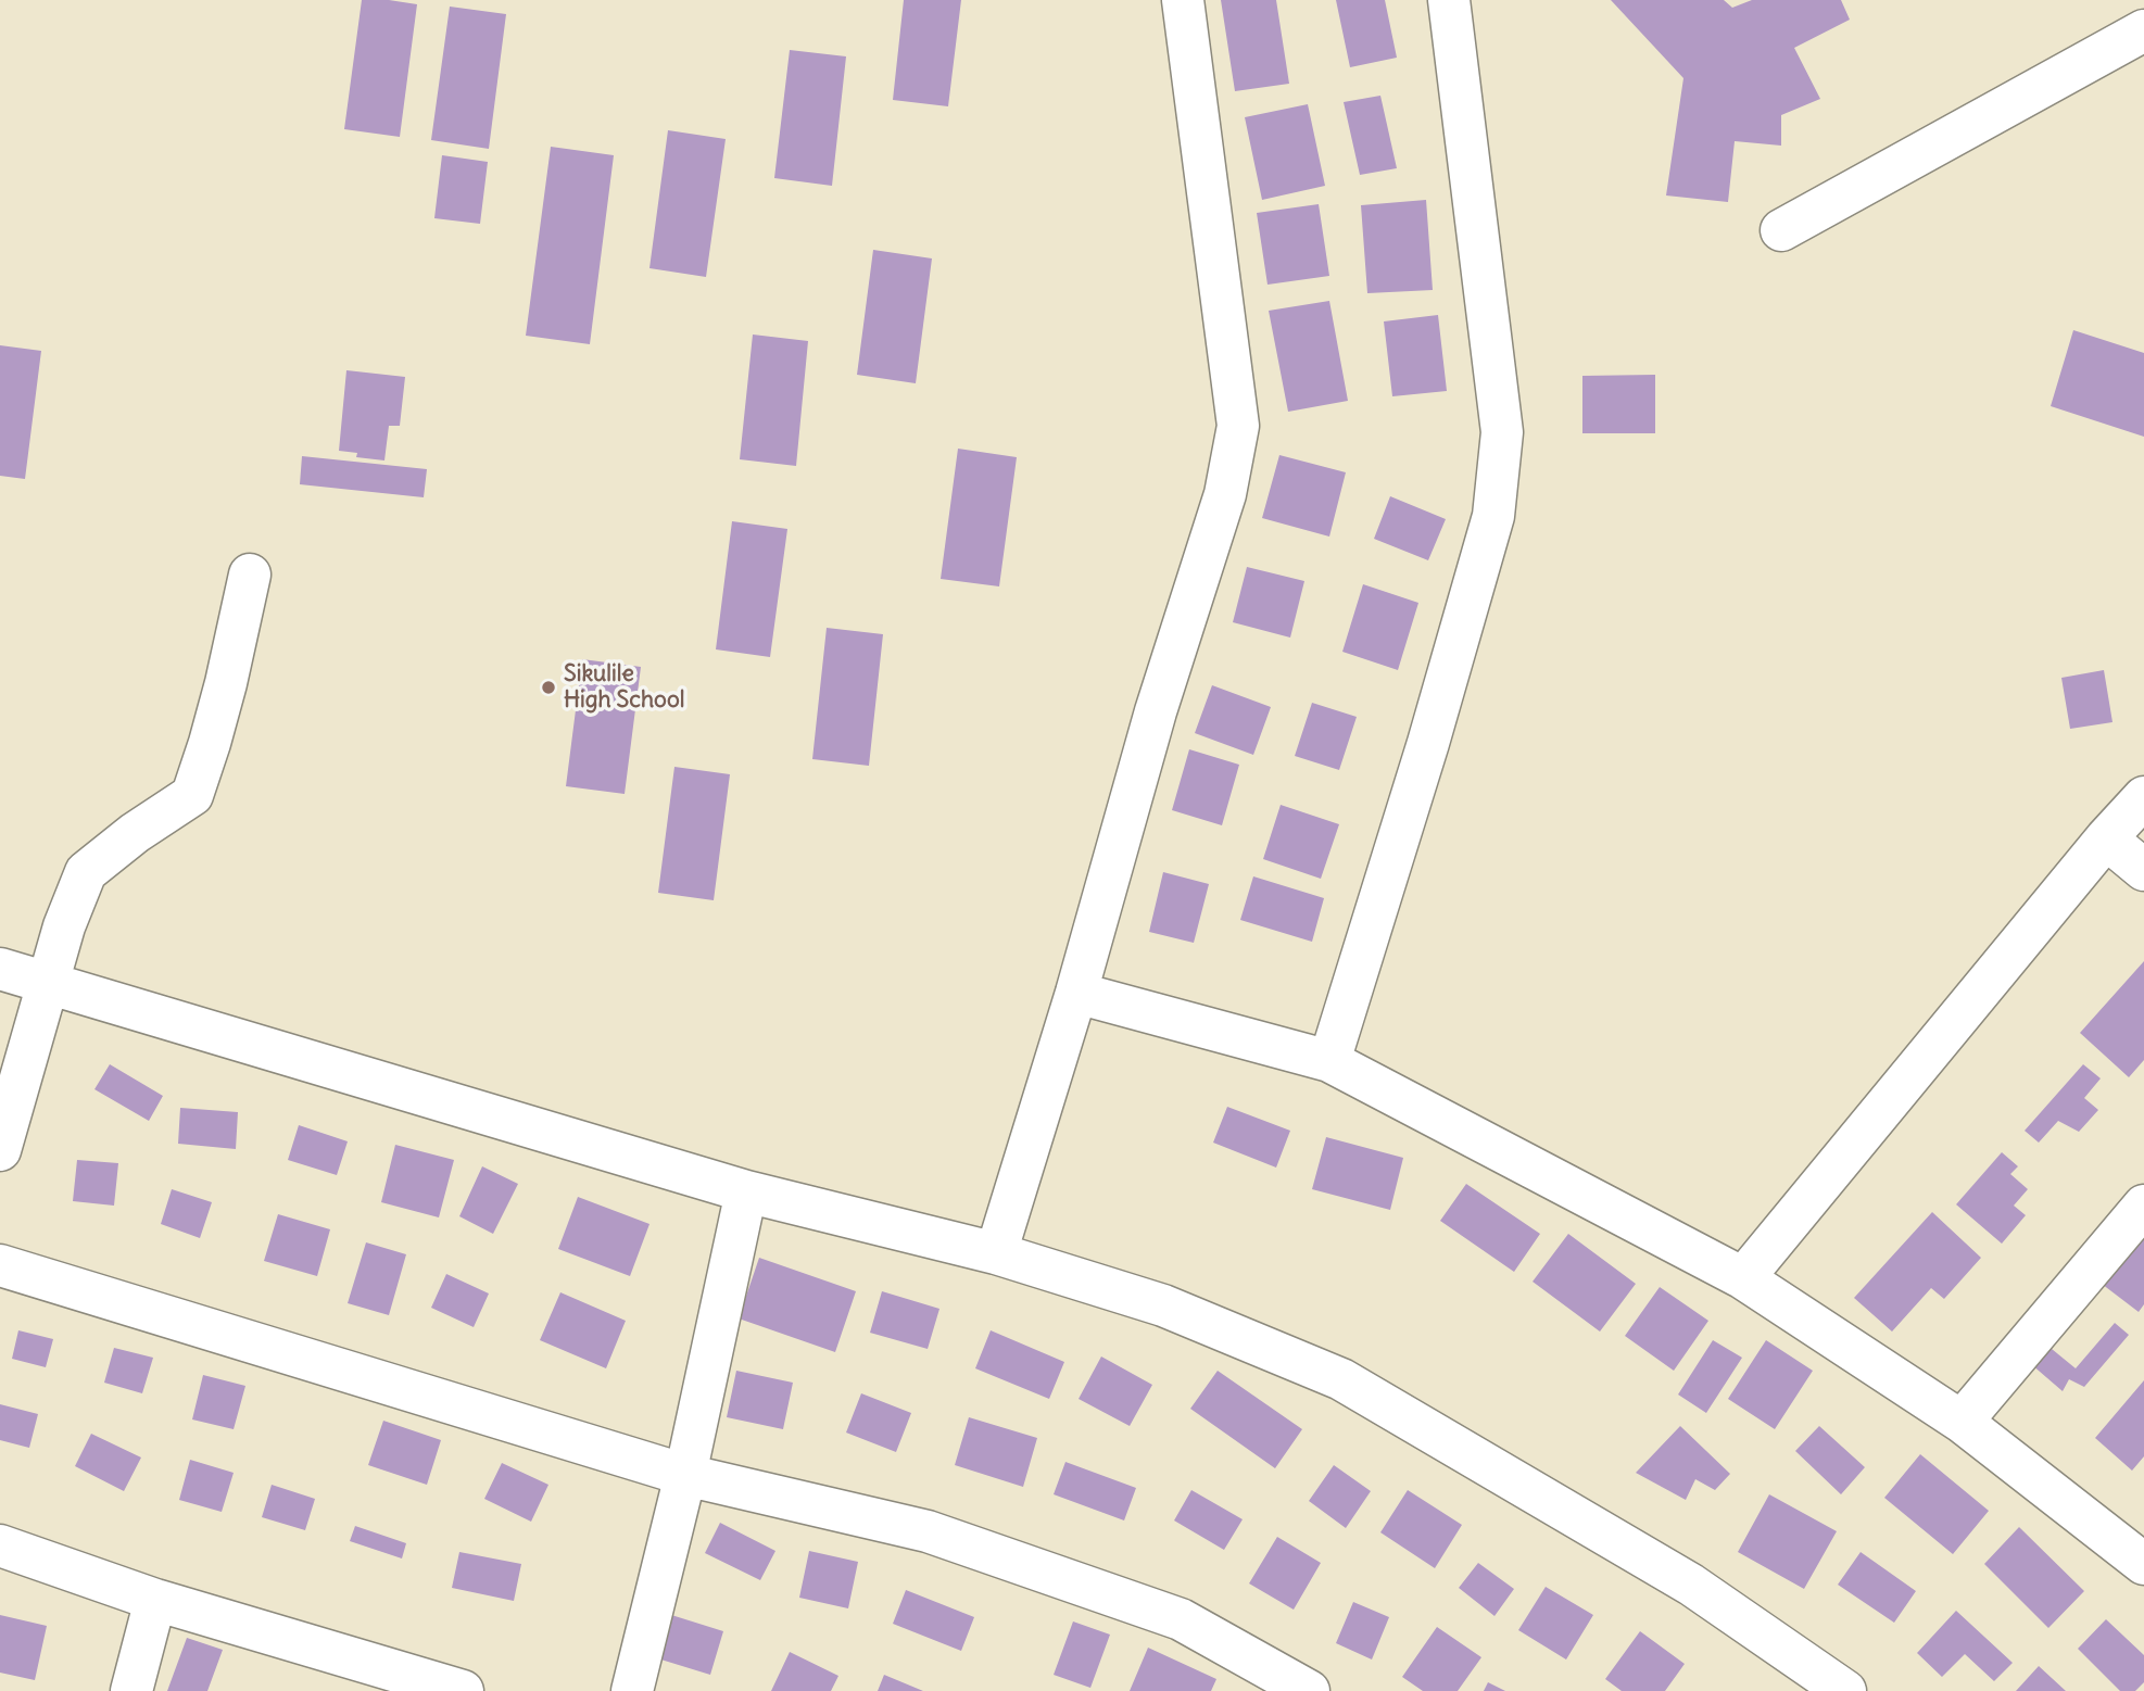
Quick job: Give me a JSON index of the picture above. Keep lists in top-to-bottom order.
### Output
{
  "places": ["Sikulile High School"]
}
